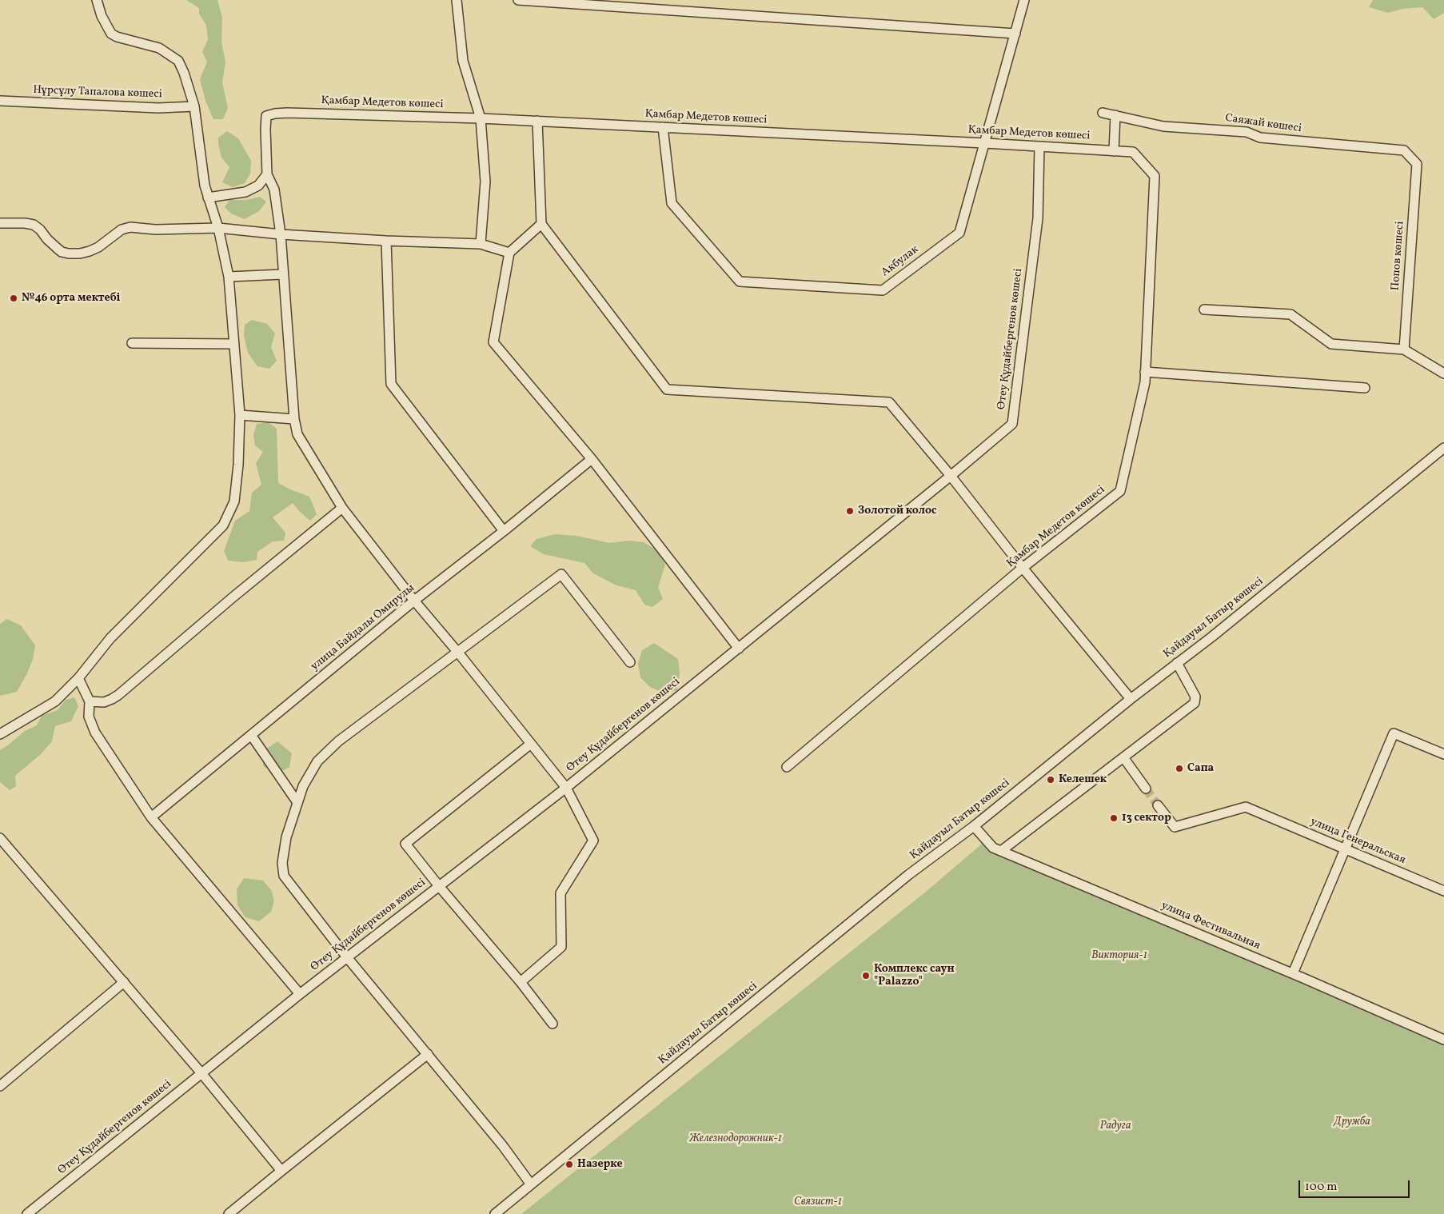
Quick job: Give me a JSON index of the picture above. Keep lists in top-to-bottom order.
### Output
{
  "streets": {
    "street": [
      "Нұрсұлу Тапалова көшесі",
      "Қамбар Медетов көшесі",
      "Саяжай көшесі",
      "Попов көшесі",
      "Акбулак",
      "Өтеу Құдайбергенов көшесі",
      "Қайдауыл Батыр көшесі",
      "улица Байдалы Омирулы",
      "улица Генеральская",
      "улица Фестивальная"
    ]
  },
  "crossings": [
    ["Қамбар Медетов көшесі", "Акбулак"],
    ["Қамбар Медетов көшесі", "Өтеу Құдайбергенов көшесі"],
    ["Саяжай көшесі", "Попов көшесі"],
    ["Қайдауыл Батыр көшесі", "улица Фестивальная"]
  ],
  "parks": [
    "Виктория-1",
    "Дружба",
    "Радуга",
    "Железнодорожник-1",
    "Связист-1"
  ],
  "places": [
    "№46 орта мектебі",
    "Золотой колос",
    "Сапа",
    "Келешек",
    "13 сектор",
    "Комплекс саун \"Palazzo\"",
    "Назерке"
  ],
  "scale_bar": "100 m"
}
